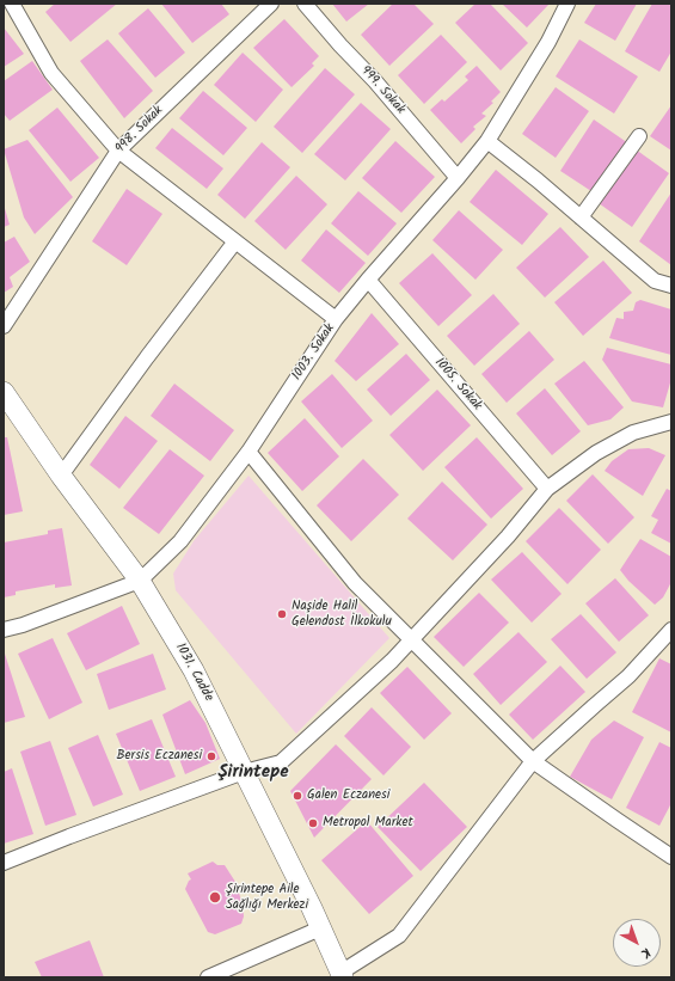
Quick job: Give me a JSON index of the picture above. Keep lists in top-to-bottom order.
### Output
{
  "streets": {
    "street": [
      "999. Sokak",
      "998. Sokak",
      "1003. Sokak",
      "1005. Sokak",
      "1031. Cadde"
    ]
  },
  "crossings": [
    ["999. Sokak", "1003. Sokak"],
    ["1003. Sokak", "1005. Sokak"],
    ["1003. Sokak", "1031. Cadde"]
  ],
  "districts": ["Şirintepe"],
  "places": [
    "Naşide Halil Gelendost İlkokulu",
    "Bersis Eczanesi",
    "Galen Eczanesi",
    "Metropol Market",
    "Şirintepe Aile Sağlığı Merkezi"
  ],
  "north": "bottom right"
}
